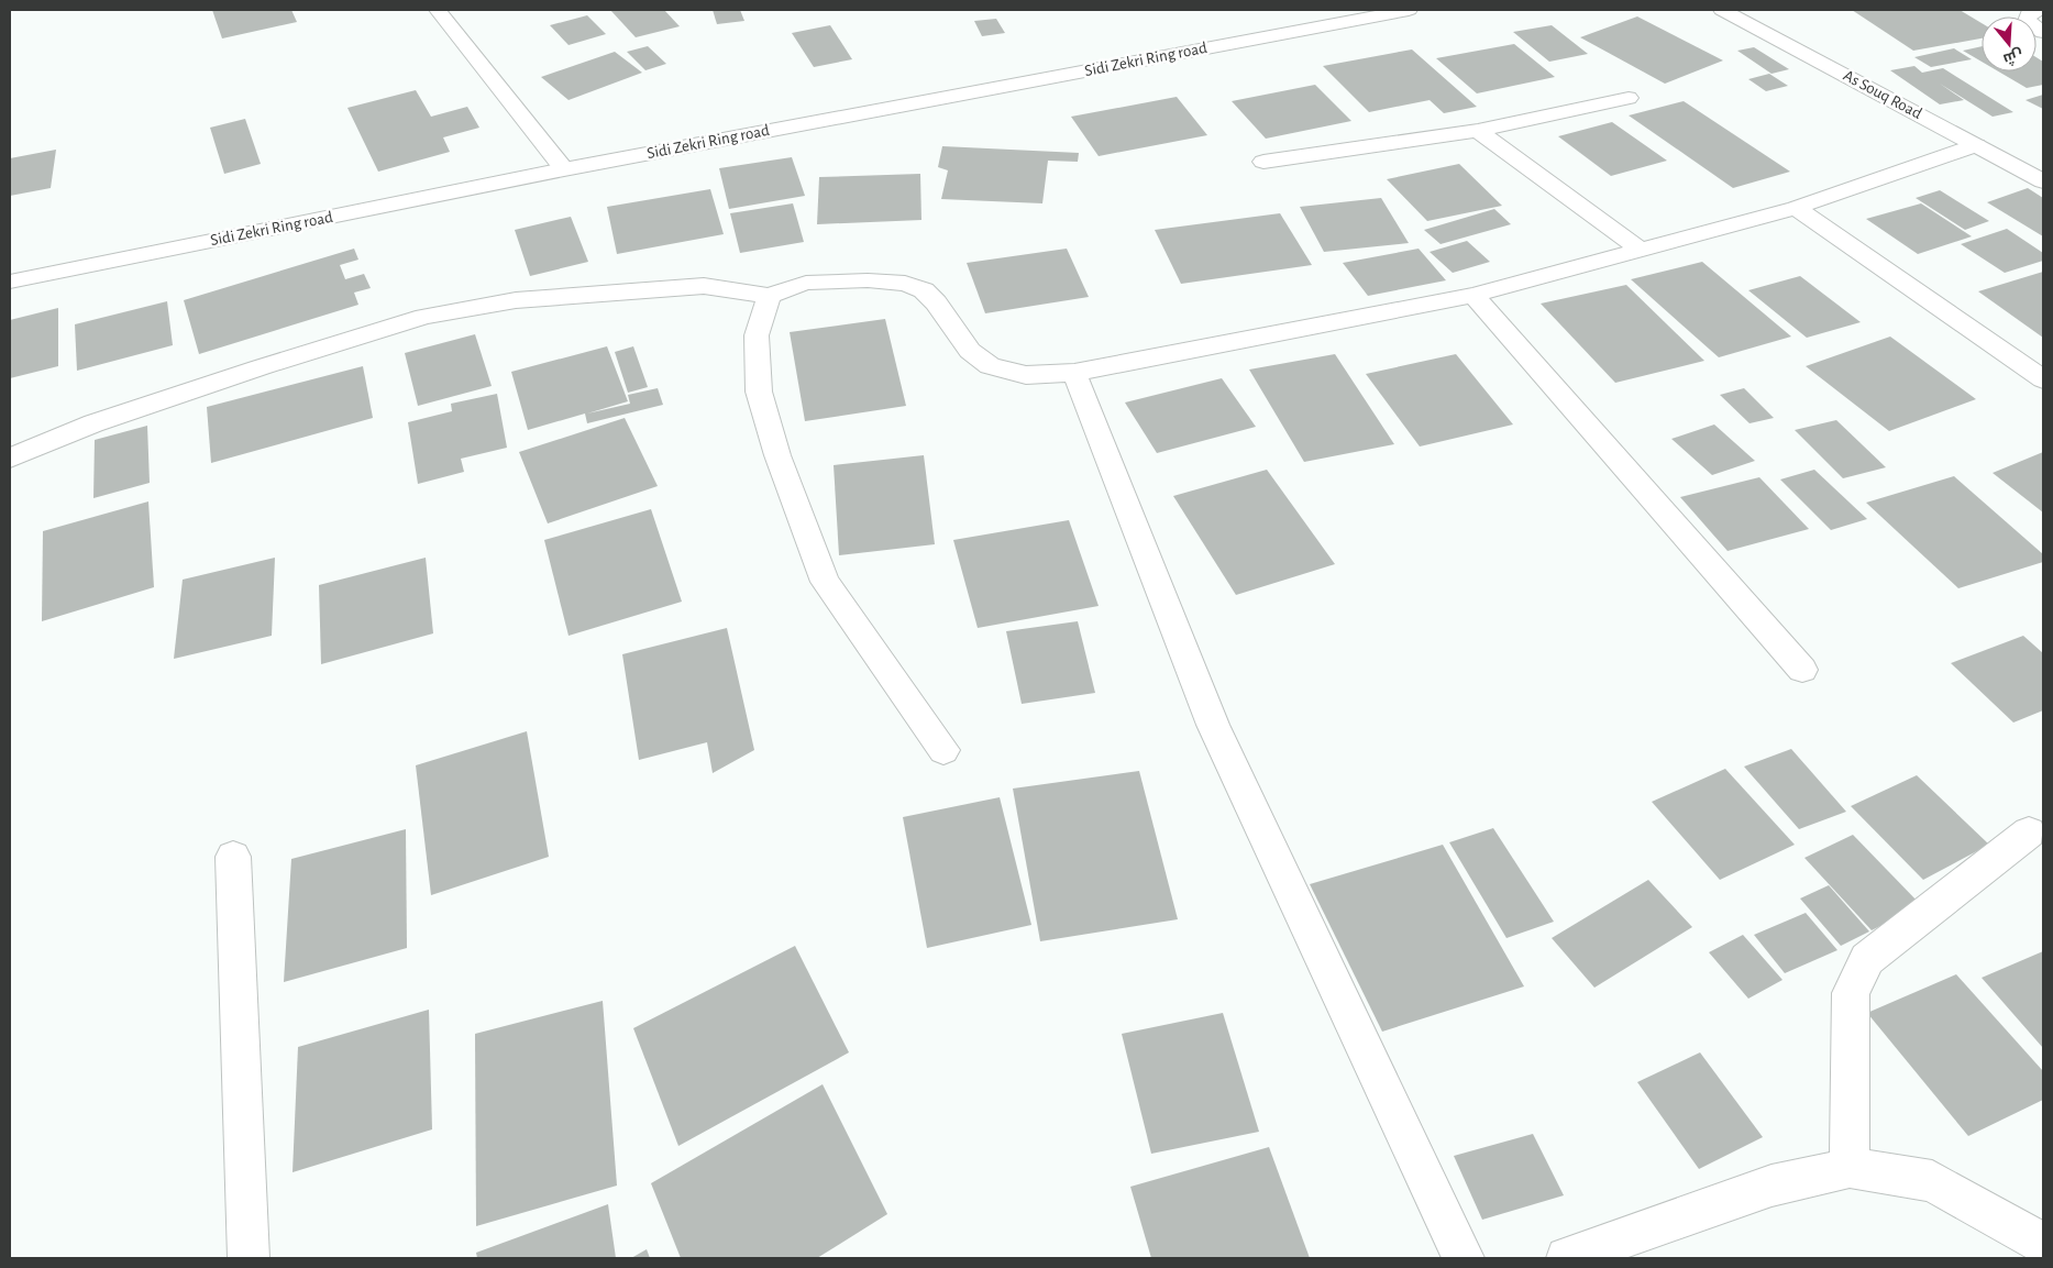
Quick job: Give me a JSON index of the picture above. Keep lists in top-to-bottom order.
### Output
{
  "streets": {
    "street": ["Sidi Zekri Ring road", "As Souq Road"]
  },
  "north": "bottom"
}
